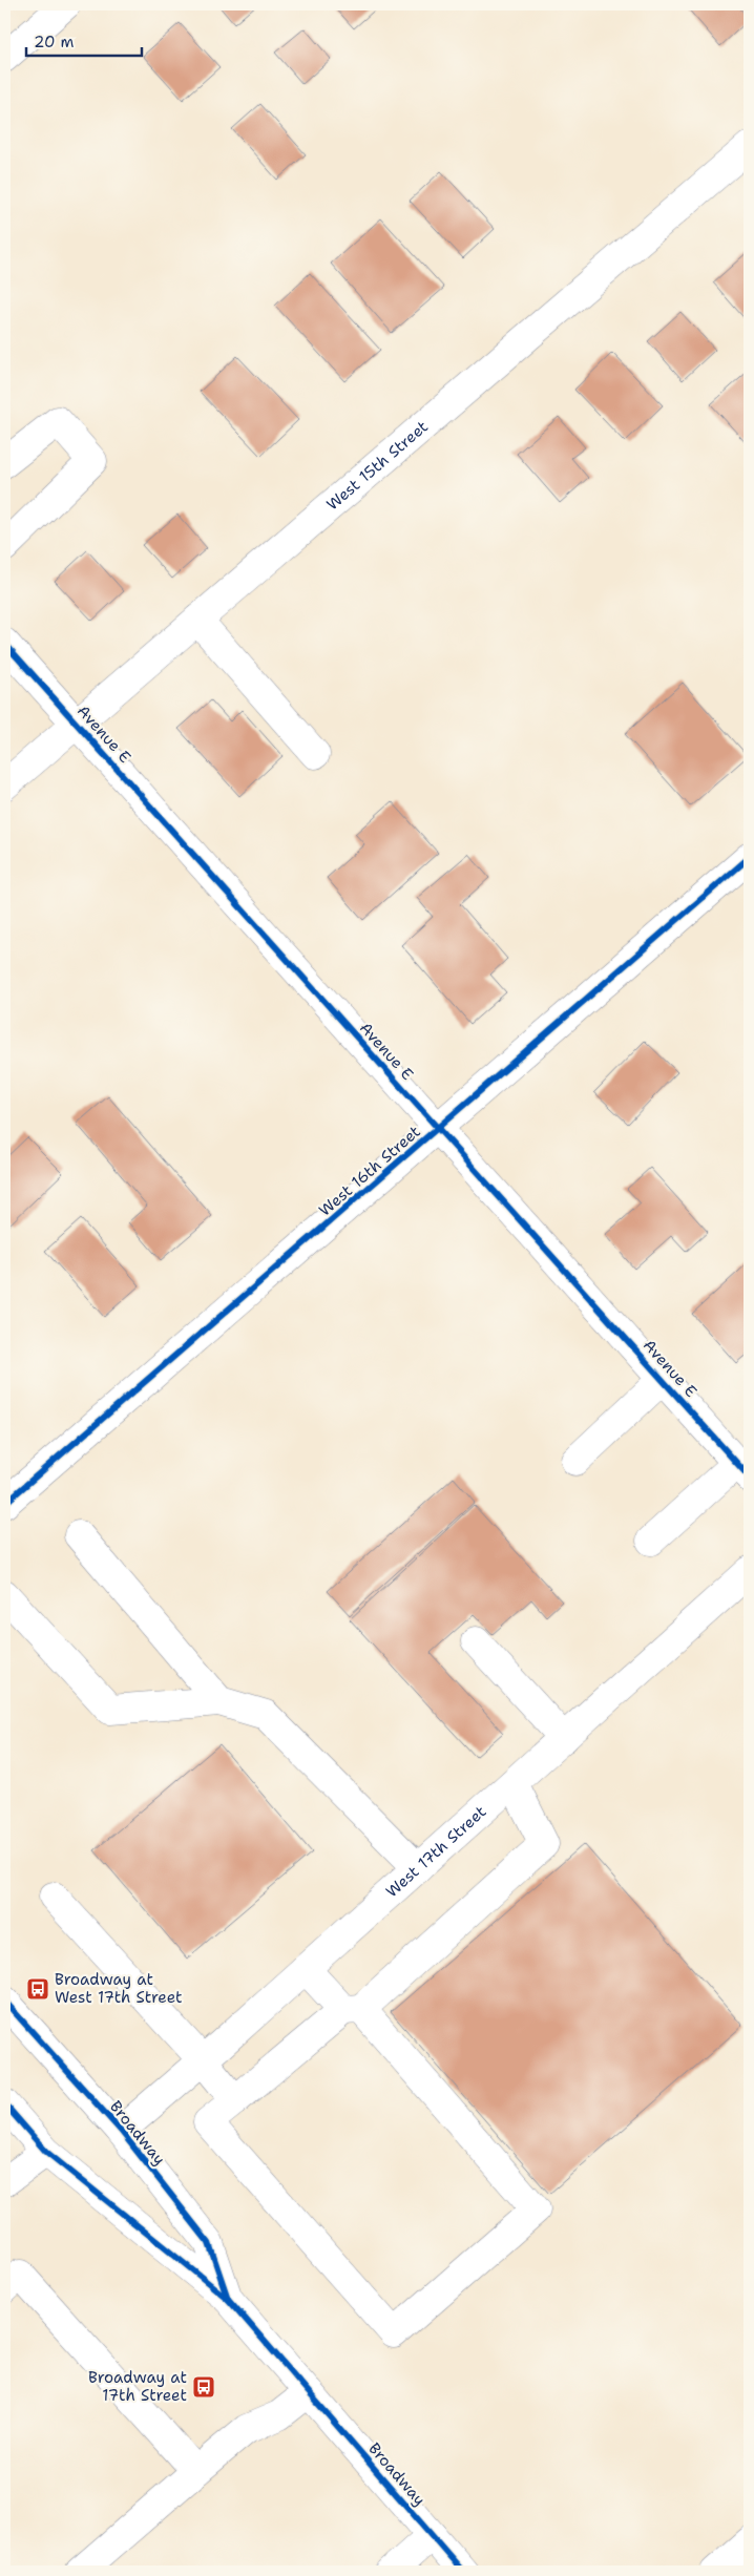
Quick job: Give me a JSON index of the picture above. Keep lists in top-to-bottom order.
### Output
{
  "streets": {
    "street": [
      "West 15th Street",
      "Avenue E",
      "West 16th Street",
      "West 17th Street",
      "Broadway"
    ]
  },
  "crossings": [
    ["West 15th Street", "Avenue E"],
    ["Avenue E", "West 16th Street"],
    ["West 17th Street", "Broadway"]
  ],
  "places": {
    "bus stop": ["Broadway at West 17th Street", "Broadway at 17th Street"]
  },
  "scale_bar": "20 m"
}
